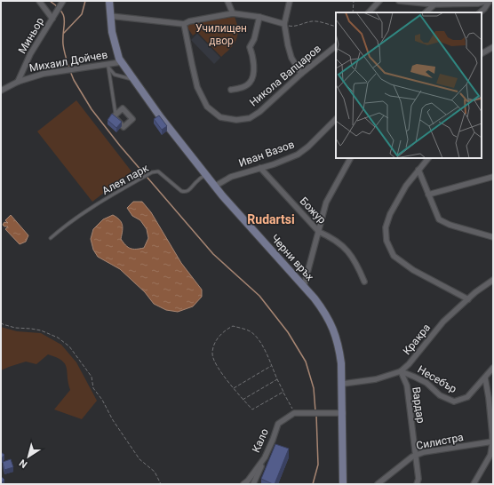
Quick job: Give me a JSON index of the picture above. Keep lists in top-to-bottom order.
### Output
{
  "streets": {
    "street": [
      "Миньор",
      "Михаил Дойчев",
      "Никола Вапцаров",
      "Иван Вазов",
      "Божур",
      "Черни връх",
      "Кракра",
      "Несебър",
      "Вардар",
      "Кало",
      "Силистра"
    ],
    "lane": ["Алея парк"]
  },
  "crossings": [
    ["Миньор", "Михаил Дойчев"],
    ["Михаил Дойчев", "Черни връх"],
    ["Иван Вазов", "Божур"],
    ["Иван Вазов", "Черни връх"],
    ["Алея парк", "Черни връх"],
    ["Черни връх", "Кракра"],
    ["Кракра", "Несебър"],
    ["Кракра", "Вардар"],
    ["Несебър", "Вардар"],
    ["Вардар", "Силистра"]
  ],
  "districts": ["Rudartsi"],
  "parks": ["Училищен двор"],
  "north": "bottom left"
}
